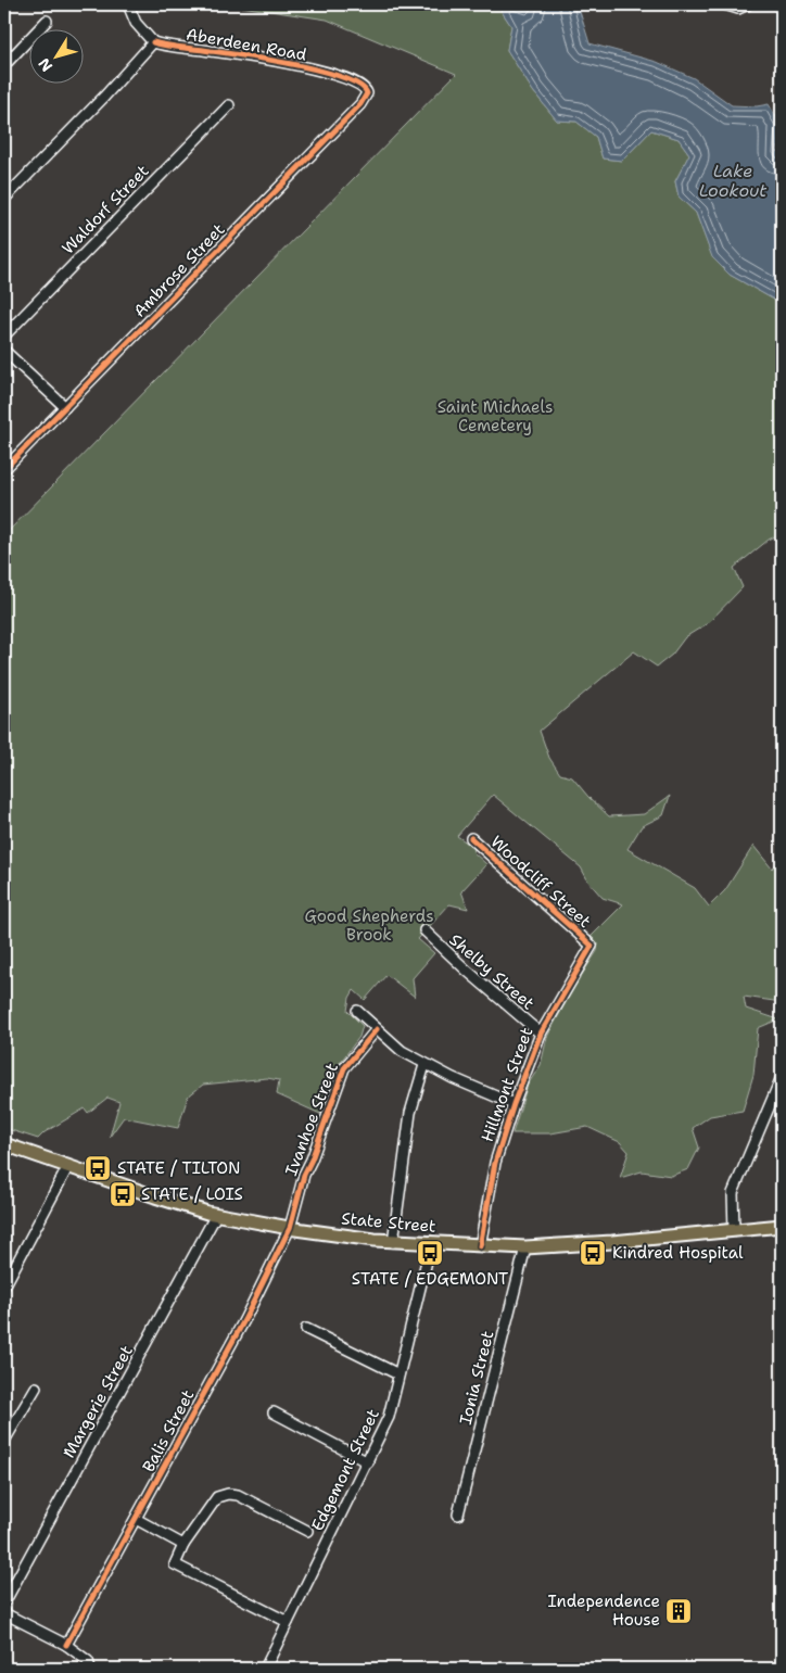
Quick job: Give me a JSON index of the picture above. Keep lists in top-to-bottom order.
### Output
{
  "streets": {
    "main road": ["State Street"],
    "street": [
      "Aberdeen Road",
      "Waldorf Street",
      "Ambrose Street",
      "Woodcliff Street",
      "Shelby Street",
      "Hillmont Street",
      "Ivanhoe Street",
      "Ionia Street",
      "Margerie Street",
      "Balis Street",
      "Edgemont Street"
    ]
  },
  "crossings": [
    ["Aberdeen Road", "Ambrose Street"],
    ["Woodcliff Street", "Hillmont Street"],
    ["Shelby Street", "Hillmont Street"],
    ["Hillmont Street", "State Street"],
    ["Ivanhoe Street", "State Street"],
    ["Ivanhoe Street", "Balis Street"],
    ["State Street", "Ionia Street"],
    ["State Street", "Margerie Street"],
    ["State Street", "Balis Street"],
    ["State Street", "Edgemont Street"]
  ],
  "water": ["Lake Lookout"],
  "parks": ["Saint Michaels Cemetery", "Good Shepherds Brook"],
  "places": {
    "bus stop": [
      "STATE / TILTON",
      "STATE / LOIS",
      "STATE / EDGEMONT",
      "Kindred Hospital"
    ],
    "building": ["Independence House"]
  },
  "north": "bottom left"
}
